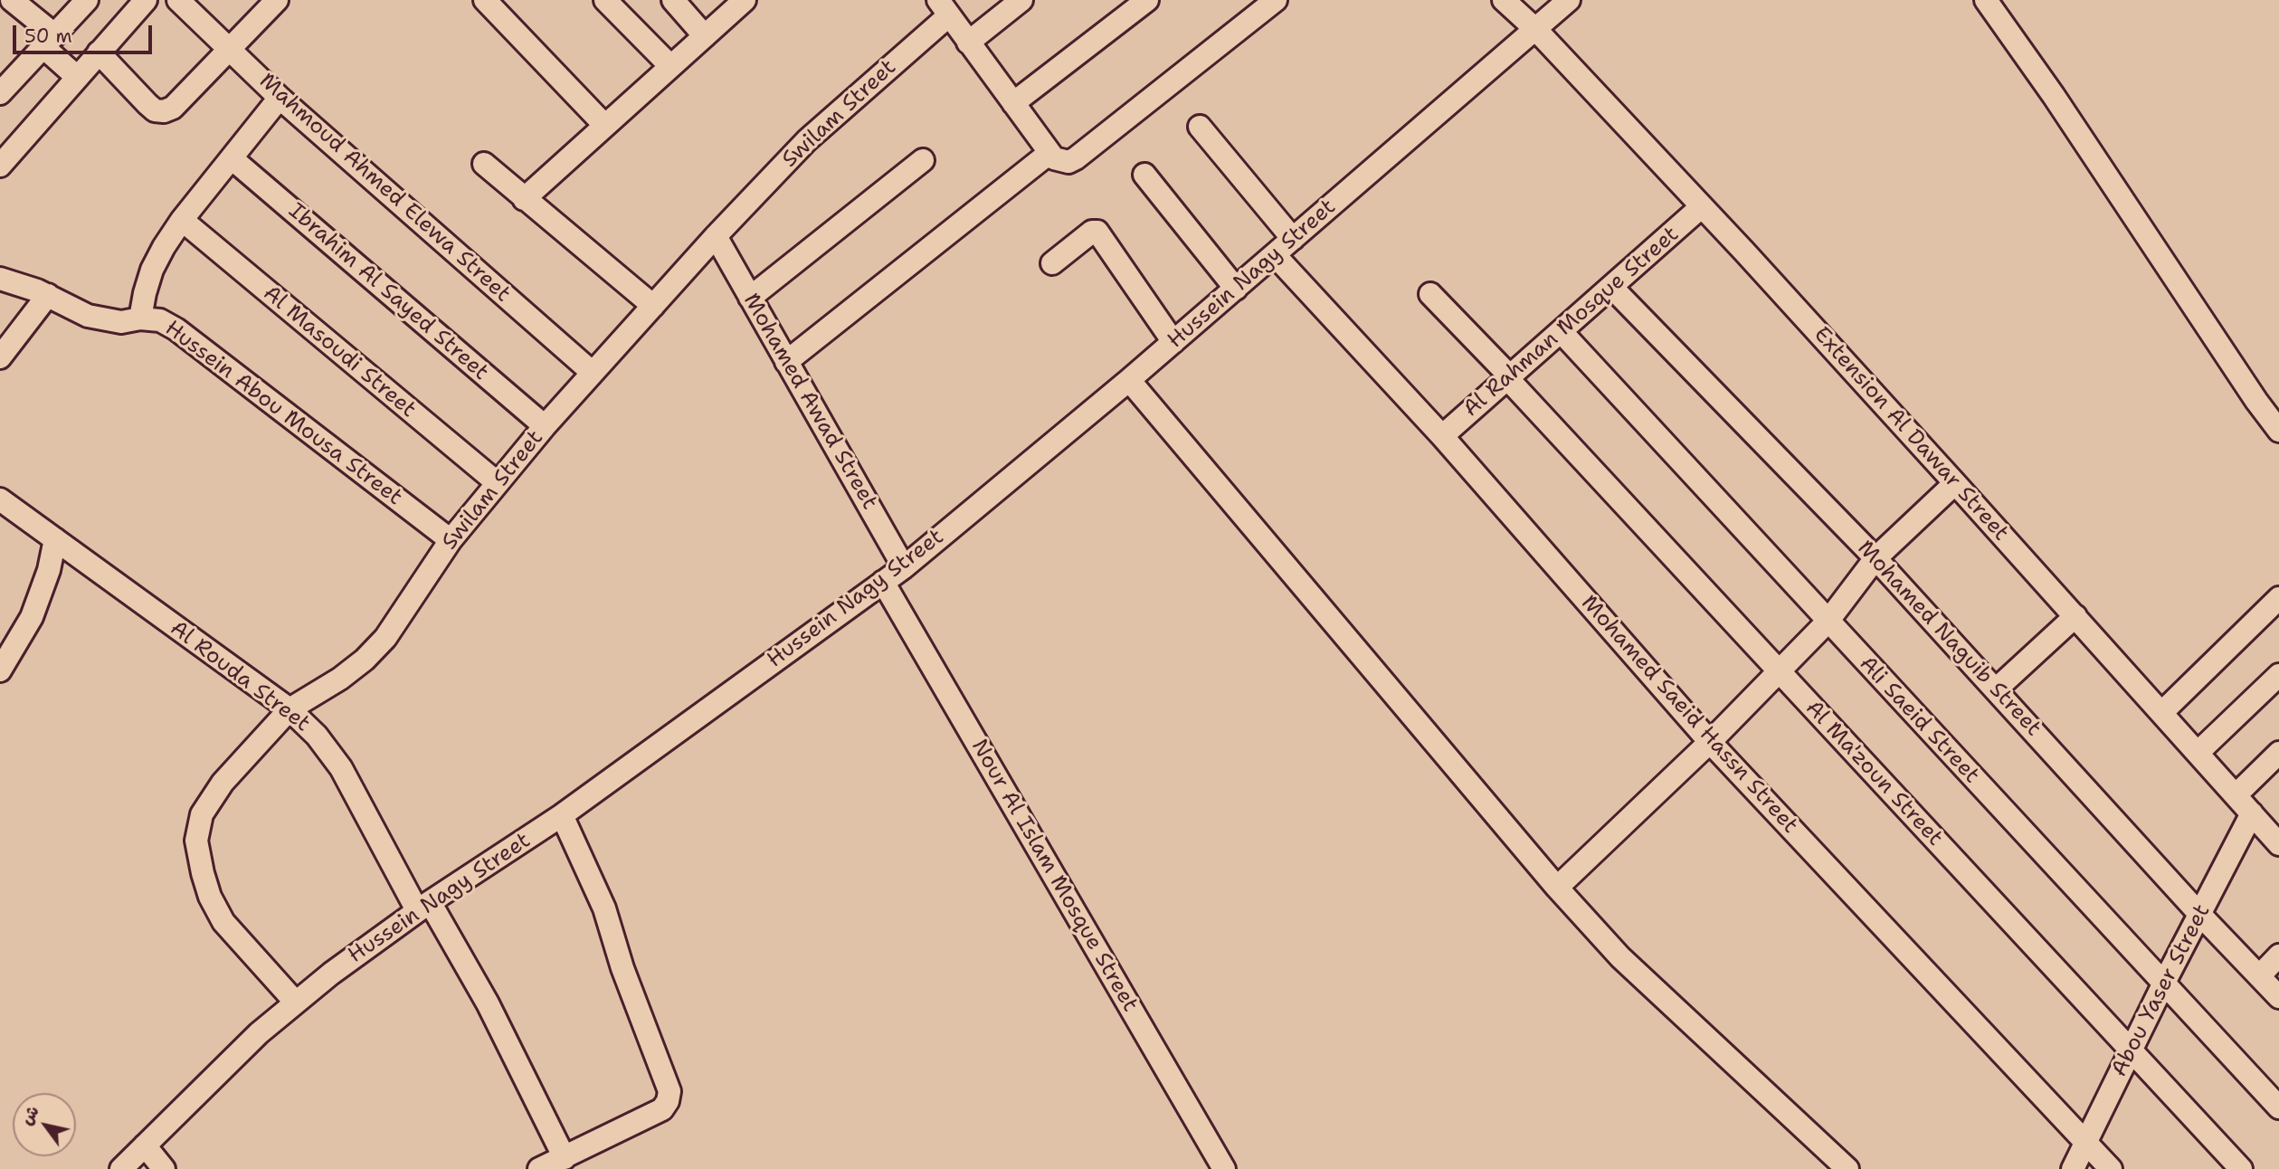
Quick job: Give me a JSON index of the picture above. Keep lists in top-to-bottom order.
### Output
{
  "streets": {
    "street": [
      "Swilam Street",
      "Mahmoud Ahmed Elewa Street",
      "Hussein Nagy Street",
      "Ibrahim Al Sayed Street",
      "Al Rahman Mosque Street",
      "Al Masoudi Street",
      "Mohamed Awad Street",
      "Hussein Abou Mousa Street",
      "Extension Al Dawar Street",
      "Mohamed Naguib Street",
      "Al Rouda Street",
      "Mohamed Saeid Hassn Street",
      "Ali Saeid Street",
      "Al Ma'zoun Street",
      "Nour Al Islam Mosque Street",
      "Abou Yaser Street"
    ]
  },
  "crossings": [
    ["Swilam Street", "Mahmoud Ahmed Elewa Street"],
    ["Swilam Street", "Hussein Nagy Street"],
    ["Swilam Street", "Ibrahim Al Sayed Street"],
    ["Swilam Street", "Al Masoudi Street"],
    ["Swilam Street", "Mohamed Awad Street"],
    ["Swilam Street", "Hussein Abou Mousa Street"],
    ["Swilam Street", "Al Rouda Street"],
    ["Hussein Nagy Street", "Mohamed Awad Street"],
    ["Hussein Nagy Street", "Extension Al Dawar Street"],
    ["Hussein Nagy Street", "Al Rouda Street"],
    ["Hussein Nagy Street", "Mohamed Saeid Hassn Street"],
    ["Hussein Nagy Street", "Nour Al Islam Mosque Street"],
    ["Al Rahman Mosque Street", "Extension Al Dawar Street"],
    ["Al Rahman Mosque Street", "Mohamed Naguib Street"],
    ["Al Rahman Mosque Street", "Mohamed Saeid Hassn Street"],
    ["Al Rahman Mosque Street", "Ali Saeid Street"],
    ["Al Rahman Mosque Street", "Al Ma'zoun Street"],
    ["Extension Al Dawar Street", "Abou Yaser Street"],
    ["Mohamed Naguib Street", "Abou Yaser Street"],
    ["Mohamed Saeid Hassn Street", "Abou Yaser Street"],
    ["Ali Saeid Street", "Abou Yaser Street"],
    ["Al Ma'zoun Street", "Abou Yaser Street"]
  ],
  "scale_bar": "50 m",
  "north": "top left"
}
